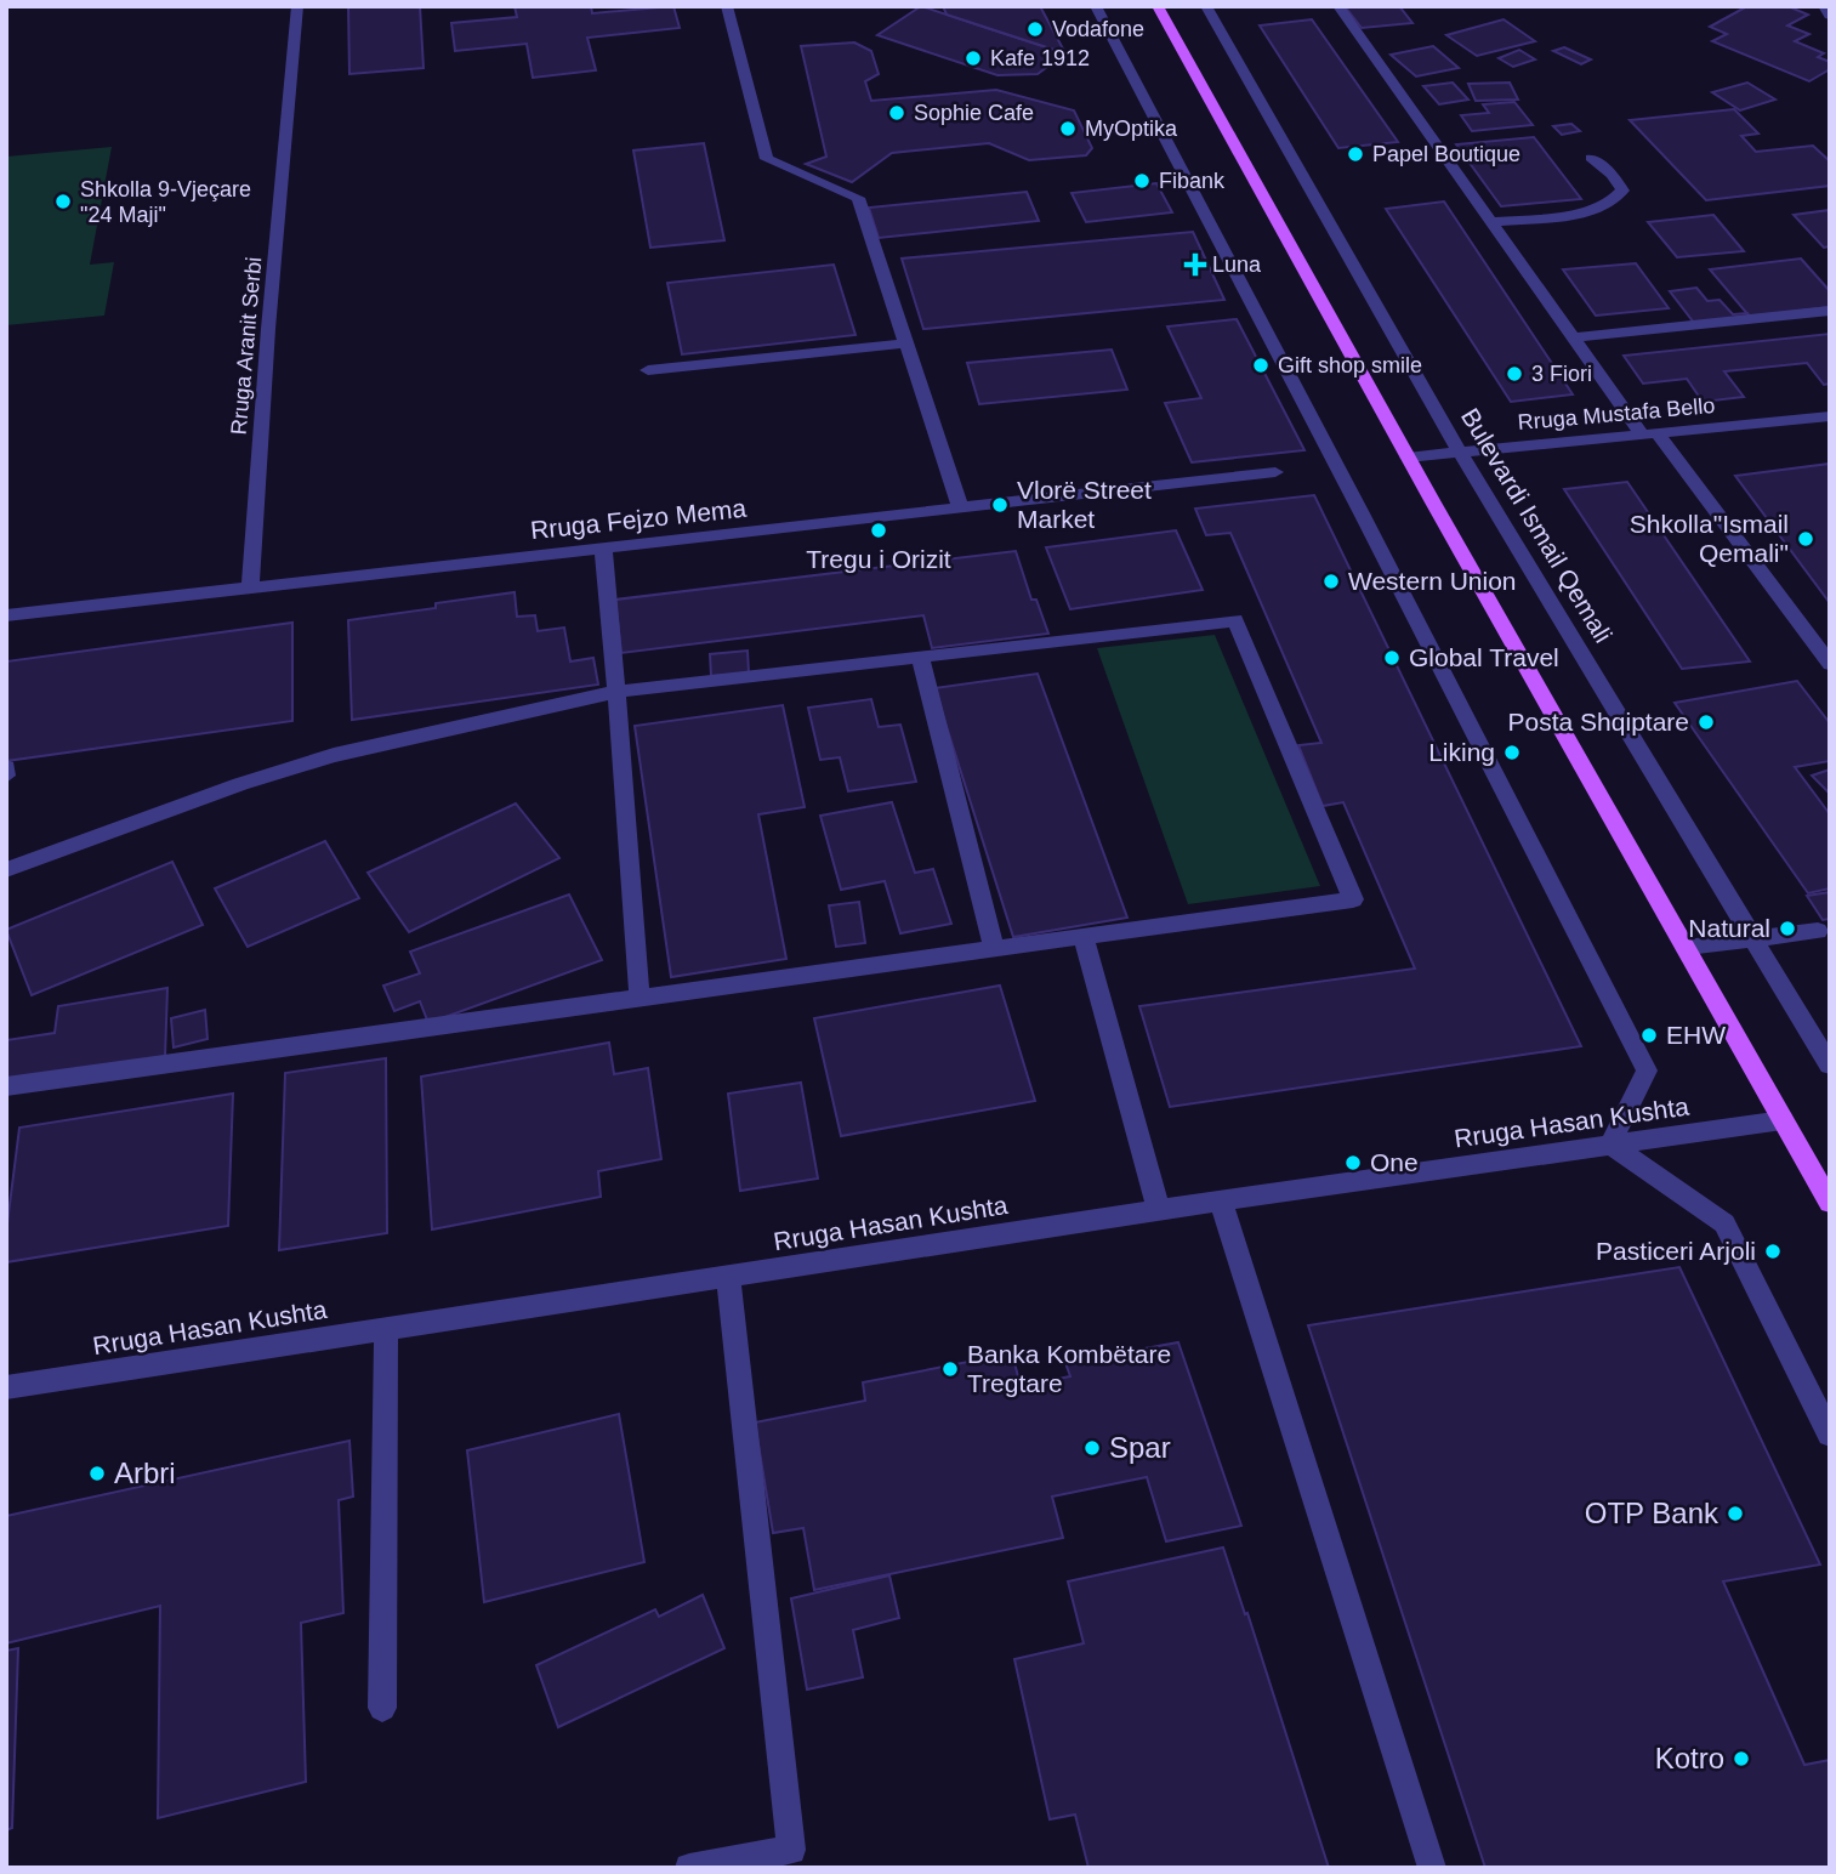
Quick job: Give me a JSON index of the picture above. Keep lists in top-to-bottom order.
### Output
{
  "streets": {
    "street": [
      "Rruga Aranit Serbi",
      "Rruga Mustafa Bello",
      "Rruga Fejzo Mema",
      "Bulevardi Ismail Qemali",
      "Rruga Hasan Kushta"
    ]
  },
  "crossings": [
    ["Rruga Aranit Serbi", "Rruga Fejzo Mema"],
    ["Rruga Mustafa Bello", "Bulevardi Ismail Qemali"]
  ],
  "places": {
    "other": [
      "Vodafone",
      "Kafe 1912",
      "Sophie Cafe",
      "MyOptika",
      "Papel Boutique",
      "Fibank",
      "Shkolla 9-Vjeçare \"24 Maji\"",
      "Gift shop smile",
      "3 Fiori",
      "Vlorë Street Market",
      "Tregu i Orizit",
      "Shkolla\"Ismail Qemali\"",
      "Western Union",
      "Global Travel",
      "Posta Shqiptare",
      "Liking",
      "Natural",
      "EHW",
      "One",
      "Pasticeri Arjoli",
      "Banka Kombëtare Tregtare",
      "Spar",
      "Arbri",
      "OTP Bank",
      "Kotro"
    ],
    "health": ["Luna"]
  }
}
